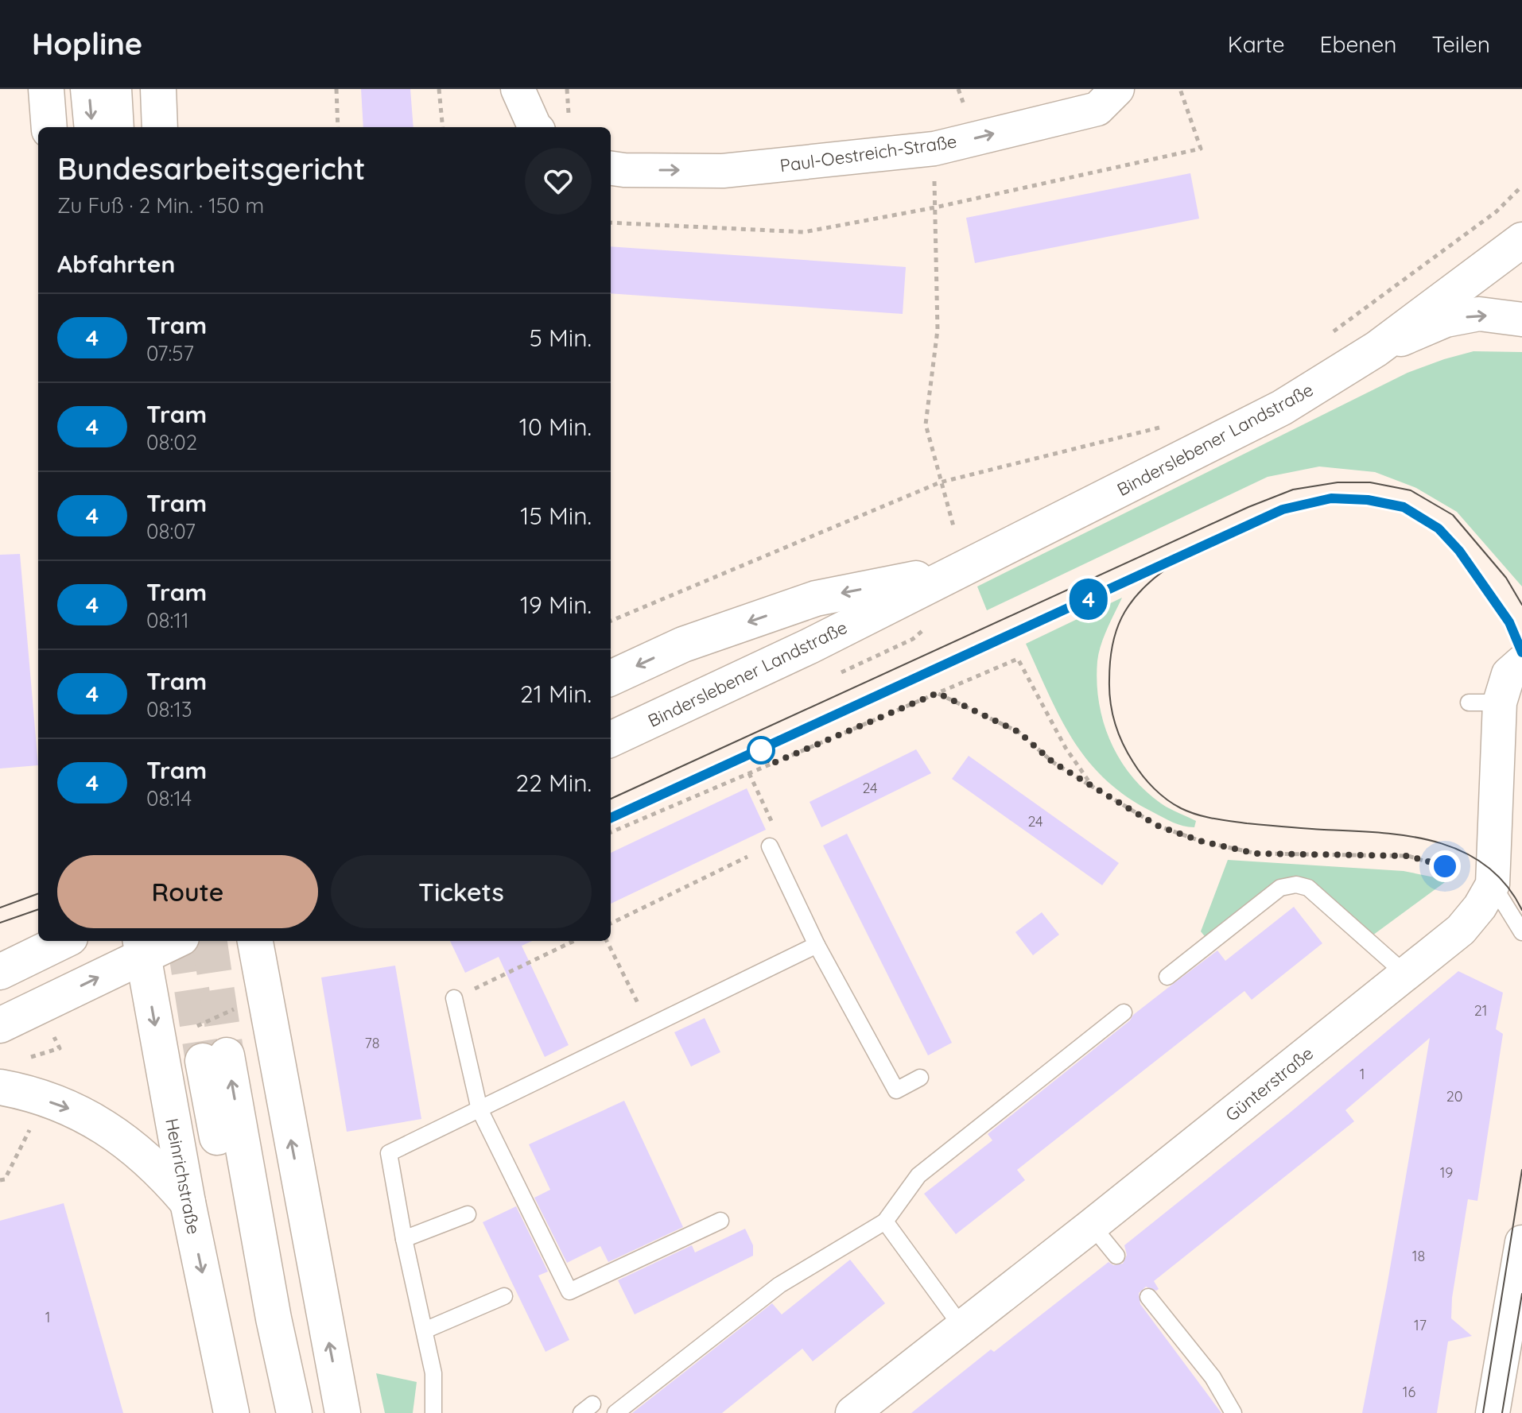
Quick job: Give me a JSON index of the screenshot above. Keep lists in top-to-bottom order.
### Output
{
  "streets": {
    "main road": ["Binderslebener Landstraße", "Heinrichstraße"],
    "street": ["Paul-Oestreich-Straße", "Günterstraße"]
  },
  "one_way": ["Paul-Oestreich-Straße"],
  "lines": ["tram line 4"],
  "house_numbers": [
    "24",
    "24",
    "21",
    "78",
    "1",
    "20",
    "19",
    "18",
    "1",
    "17",
    "16"
  ],
  "page": {
    "header": "Hopline",
    "nav": ["Karte", "Ebenen", "Teilen"],
    "on_map": "4",
    "heading": [
      ["Bundesarbeitsgericht", "Zu Fuß · 2 Min. · 150 m"],
      "Abfahrten"
    ],
    "list": [
      {
        "mark": "4",
        "name": "Tram",
        "note": "07:57",
        "value": "5 Min."
      },
      {
        "mark": "4",
        "name": "Tram",
        "note": "08:02",
        "value": "10 Min."
      },
      {
        "mark": "4",
        "name": "Tram",
        "note": "08:07",
        "value": "15 Min."
      },
      {
        "mark": "4",
        "name": "Tram",
        "note": "08:11",
        "value": "19 Min."
      },
      {
        "mark": "4",
        "name": "Tram",
        "note": "08:13",
        "value": "21 Min."
      },
      {
        "mark": "4",
        "name": "Tram",
        "note": "08:14",
        "value": "22 Min."
      }
    ],
    "buttons": ["Route", "Tickets"]
  }
}
